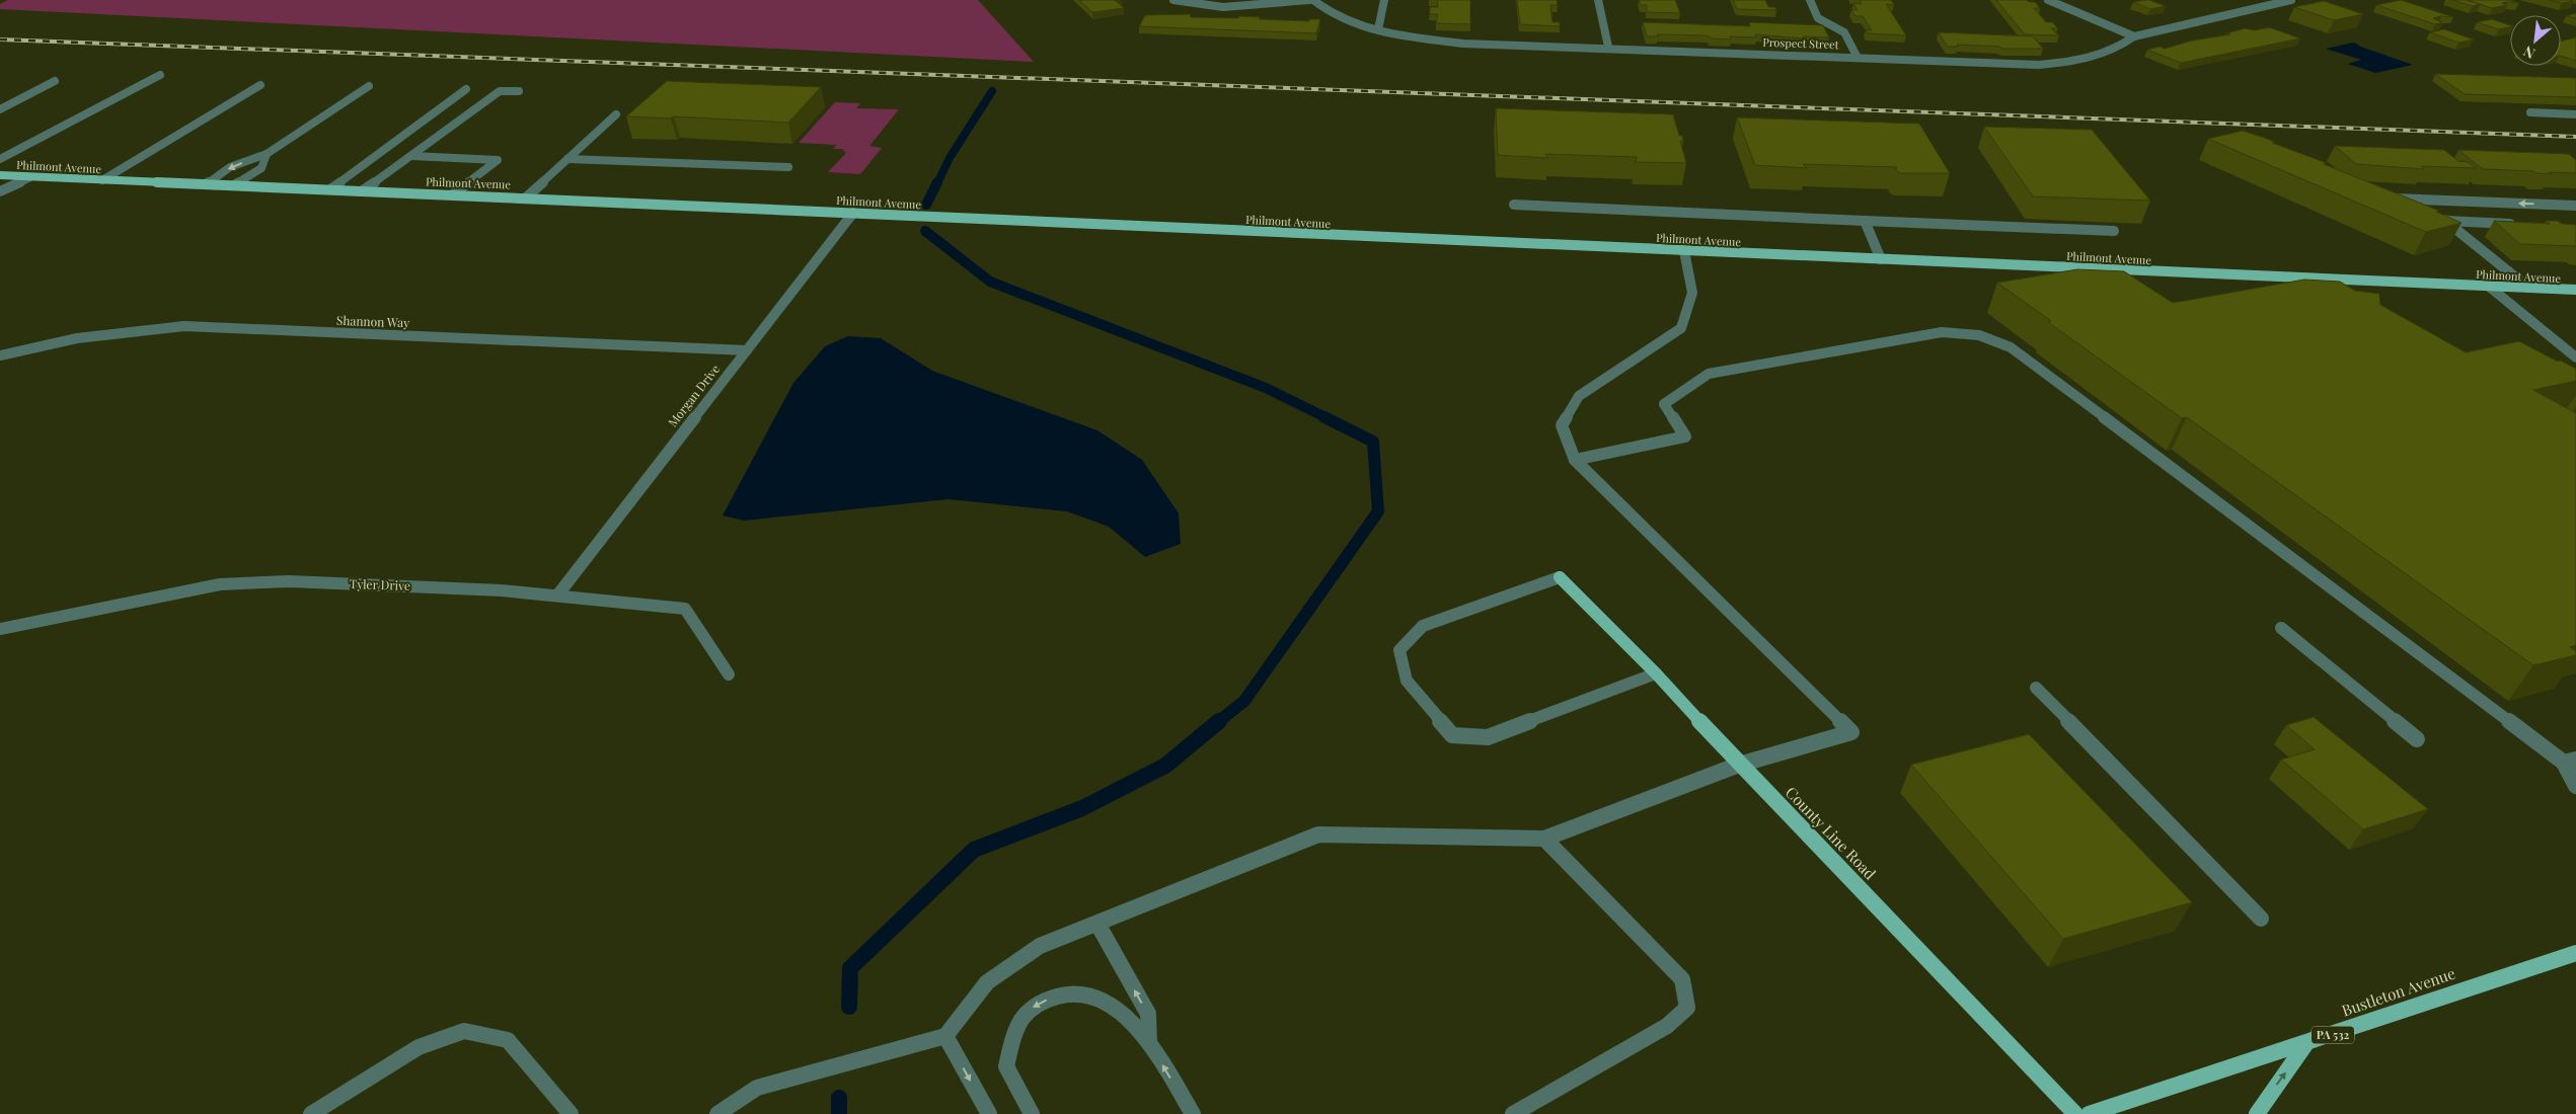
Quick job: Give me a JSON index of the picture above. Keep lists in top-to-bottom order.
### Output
{
  "streets": {
    "main road": [
      "Philmont Avenue",
      "County Line Road",
      "Bustleton Avenue",
      "PA 532"
    ],
    "street": [
      "Prospect Street",
      "Shannon Way",
      "Morgan Drive",
      "Tyler Drive"
    ]
  },
  "crossings": [
    ["Philmont Avenue", "Morgan Drive"],
    ["Shannon Way", "Morgan Drive"],
    ["Morgan Drive", "Tyler Drive"]
  ],
  "north": "bottom left"
}
